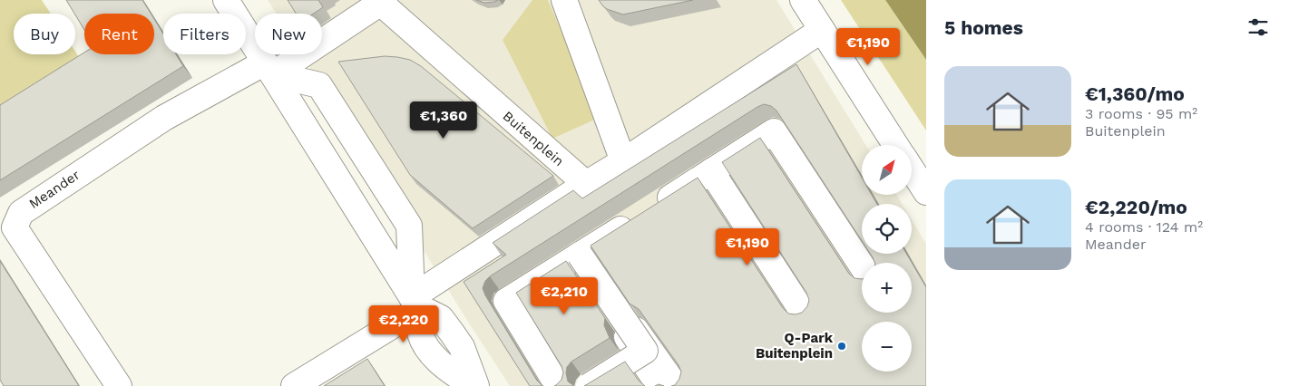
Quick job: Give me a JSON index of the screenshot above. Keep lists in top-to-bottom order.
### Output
{
  "streets": {
    "street": ["Buitenplein", "Meander"]
  },
  "crossings": [
    ["Buitenplein", "Meander"]
  ],
  "places": ["Q-Park Buitenplein"],
  "north": "top right",
  "page": {
    "heading": "5 homes",
    "chip": [
      "Buy",
      "Rent",
      "Filters",
      "New"
    ],
    "price": [
      "€1,190",
      "€1,360",
      "€1,190",
      "€2,210",
      "€2,220"
    ],
    "list": [
      {
        "name": "€1,360/mo",
        "note": "3 rooms · 95 m² · Buitenplein"
      },
      {
        "name": "€2,220/mo",
        "note": "4 rooms · 124 m² · Meander"
      }
    ],
    "map_buttons": ["+", "−"]
  }
}
